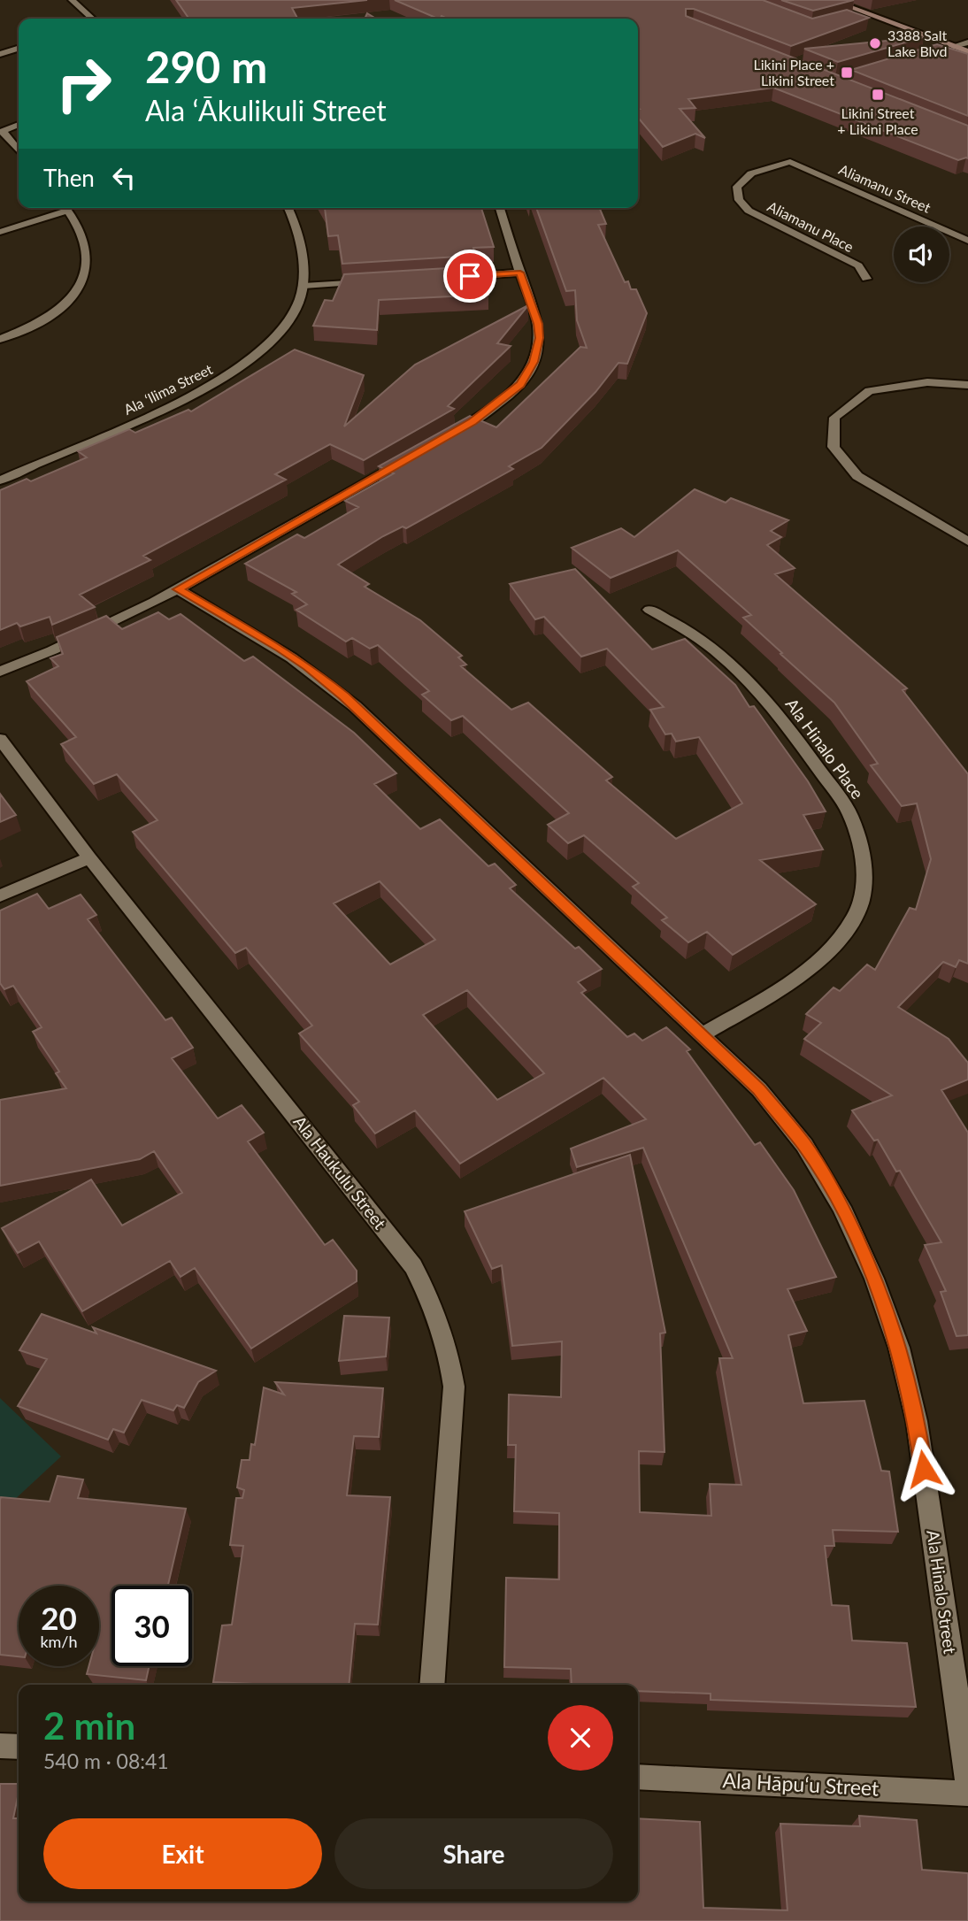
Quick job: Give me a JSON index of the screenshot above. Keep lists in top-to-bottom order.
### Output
{
  "streets": {
    "street": [
      "Aliamanu Street",
      "Aliamanu Place",
      "Ala ʻIlima Street",
      "Ala Hinalo Place",
      "Ala Haukulu Street",
      "Ala Hinalo Street",
      "Ala Hāpuʻu Street"
    ]
  },
  "crossings": [
    ["Aliamanu Street", "Aliamanu Place"],
    ["Ala Hinalo Place", "Ala Hinalo Street"]
  ],
  "places": {
    "other": ["3388 Salt Lake Blvd"],
    "transit": ["Likini Place + Likini Street", "Likini Street + Likini Place"]
  },
  "page": {
    "turn": ["290 m", "Ala ʻĀkulikuli Street"],
    "then": "Then",
    "speed": "20 km/h",
    "limit": "30",
    "heading": ["2 min", "540 m · 08:41"],
    "buttons": ["Exit", "Share"]
  }
}
